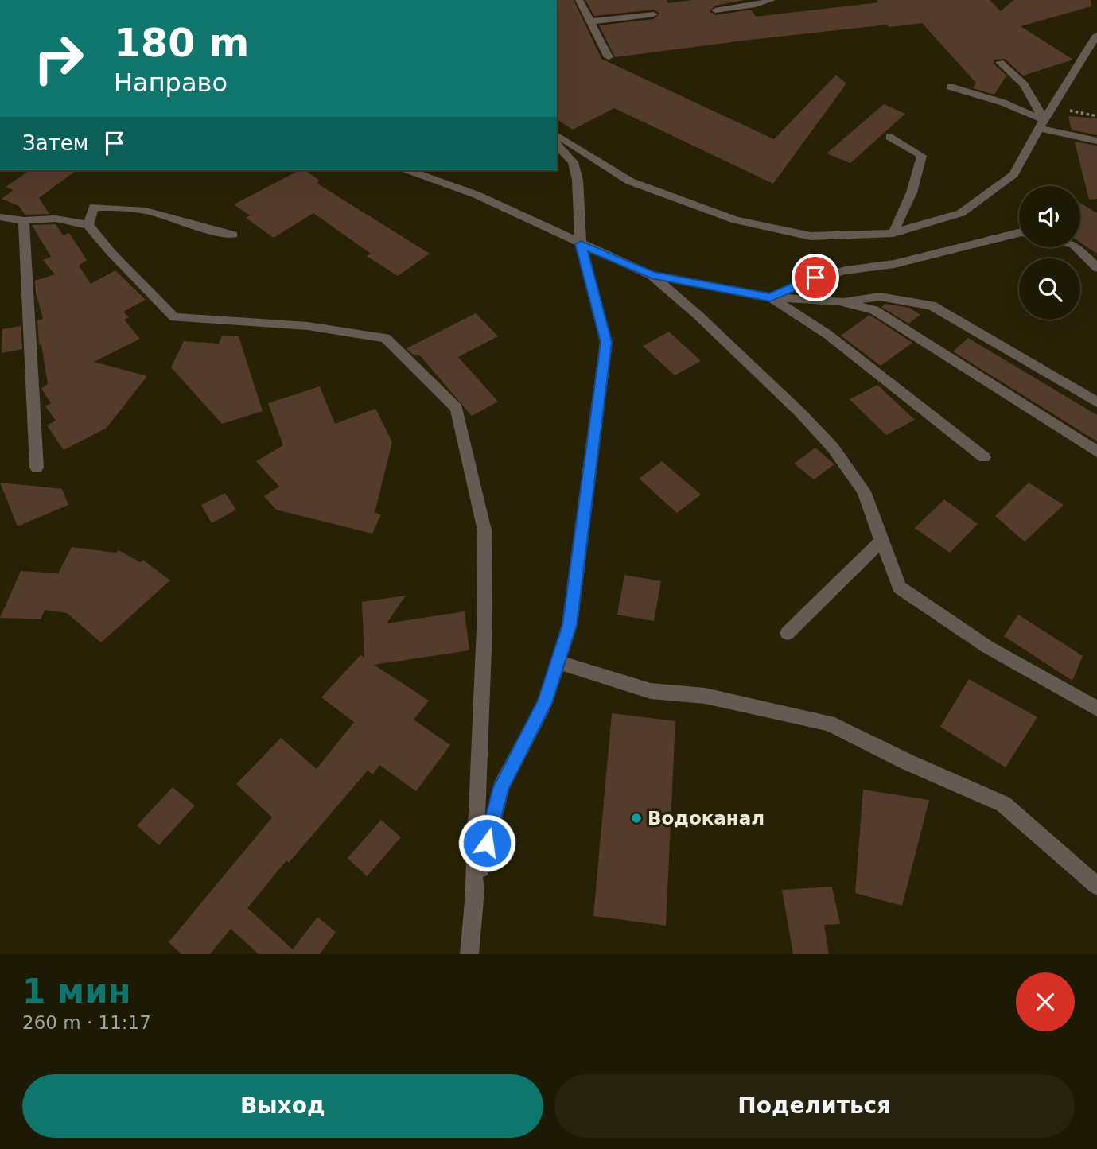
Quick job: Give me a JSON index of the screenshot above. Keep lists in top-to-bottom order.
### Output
{
  "places": ["Водоканал"],
  "page": {
    "turn": ["180 m", "Направо"],
    "then": "Затем",
    "heading": ["1 мин", "260 m · 11:17"],
    "buttons": ["Выход", "Поделиться"]
  }
}
